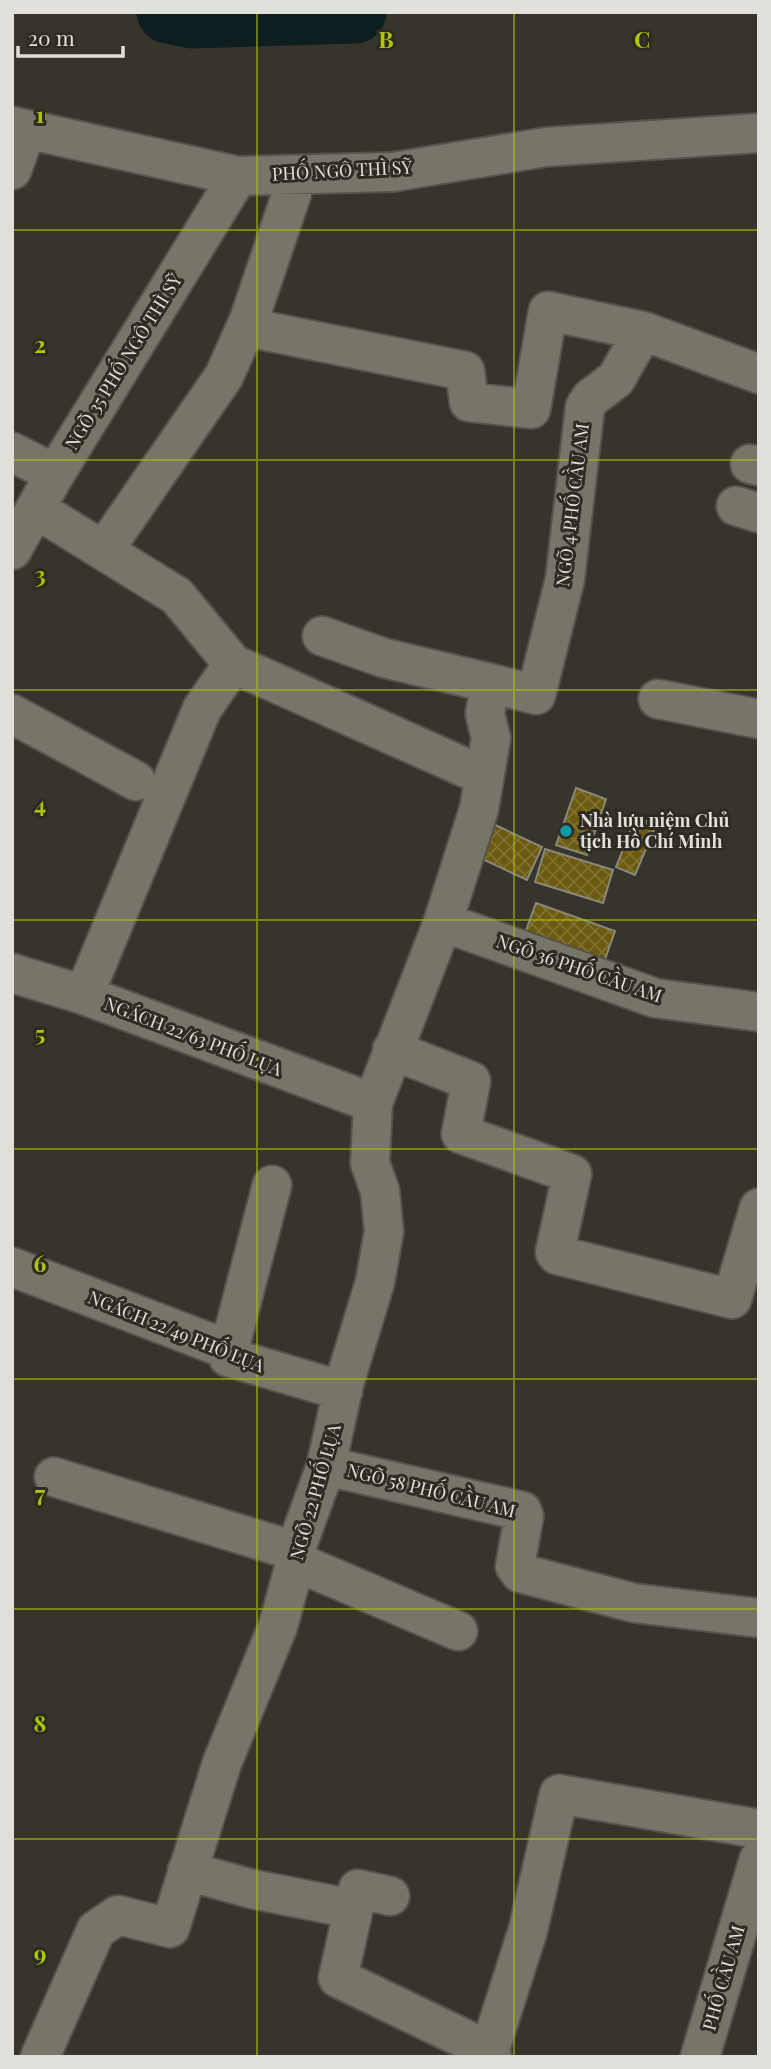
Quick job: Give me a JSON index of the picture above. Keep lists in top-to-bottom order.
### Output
{
  "streets": {
    "street": [
      "PHỐ NGÔ THÌ SỸ",
      "NGÕ 35 PHỐ NGÔ THÌ SỸ",
      "NGÕ 4 PHỐ CẦU AM",
      "NGÕ 36 PHỐ CẦU AM",
      "NGÁCH 22/63 PHỐ LỤA",
      "NGÁCH 22/49 PHỐ LỤA",
      "NGÕ 58 PHỐ CẦU AM",
      "NGÕ 22 PHỐ LỤA",
      "PHỐ CẦU AM"
    ]
  },
  "crossings": [
    ["PHỐ NGÔ THÌ SỸ", "NGÕ 35 PHỐ NGÔ THÌ SỸ"],
    ["NGÕ 36 PHỐ CẦU AM", "NGÕ 22 PHỐ LỤA"],
    ["NGÁCH 22/63 PHỐ LỤA", "NGÕ 22 PHỐ LỤA"],
    ["NGÁCH 22/49 PHỐ LỤA", "NGÕ 22 PHỐ LỤA"],
    ["NGÕ 58 PHỐ CẦU AM", "NGÕ 22 PHỐ LỤA"]
  ],
  "places": ["Nhà lưu niệm Chủ tịch Hồ Chí Minh"],
  "scale_bar": "20 m",
  "grid": {
    "columns": ["B", "C"],
    "rows": [
      "1",
      "2",
      "3",
      "4",
      "5",
      "6",
      "7",
      "8",
      "9"
    ]
  }
}
